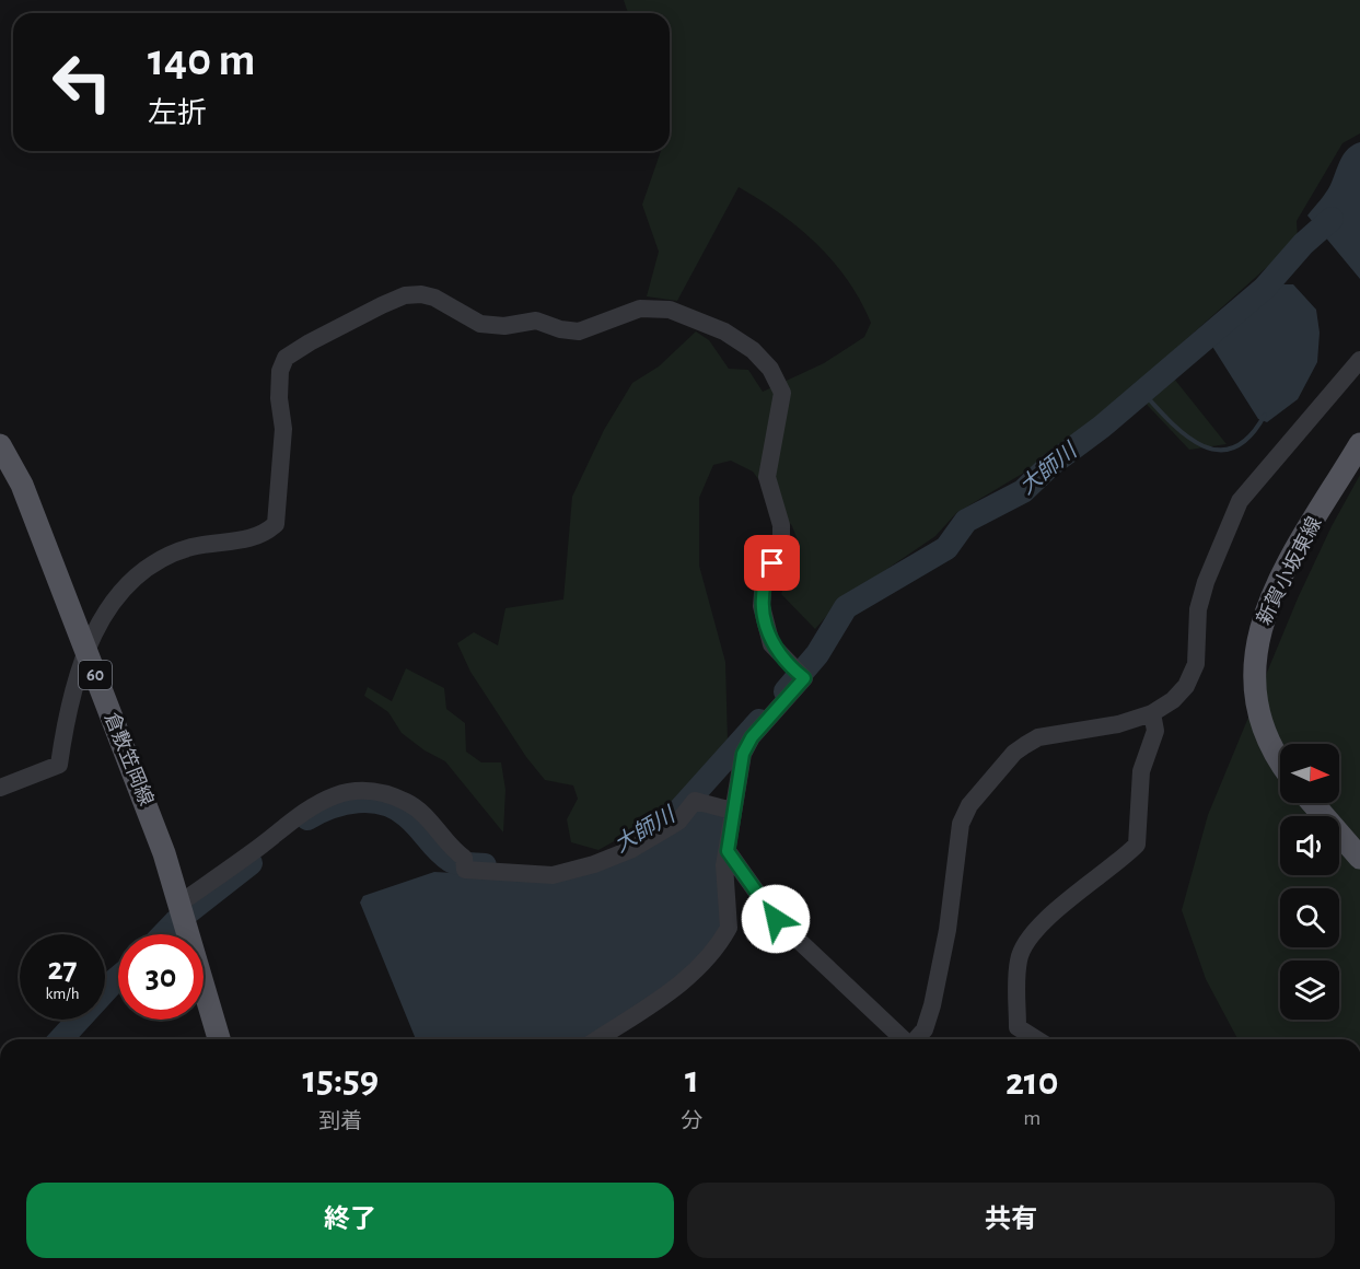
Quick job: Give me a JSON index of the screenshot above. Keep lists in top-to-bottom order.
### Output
{
  "streets": {
    "main road": ["新賀小坂東線", "60", "倉敷笠岡線"]
  },
  "water": ["大師川"],
  "north": "right",
  "page": {
    "turn": ["140 m", "左折"],
    "speed": "27 km/h",
    "limit": "30",
    "eta": [
      "15:59",
      "到着",
      "1",
      "分",
      "210",
      "m"
    ],
    "buttons": ["終了", "共有"]
  }
}
